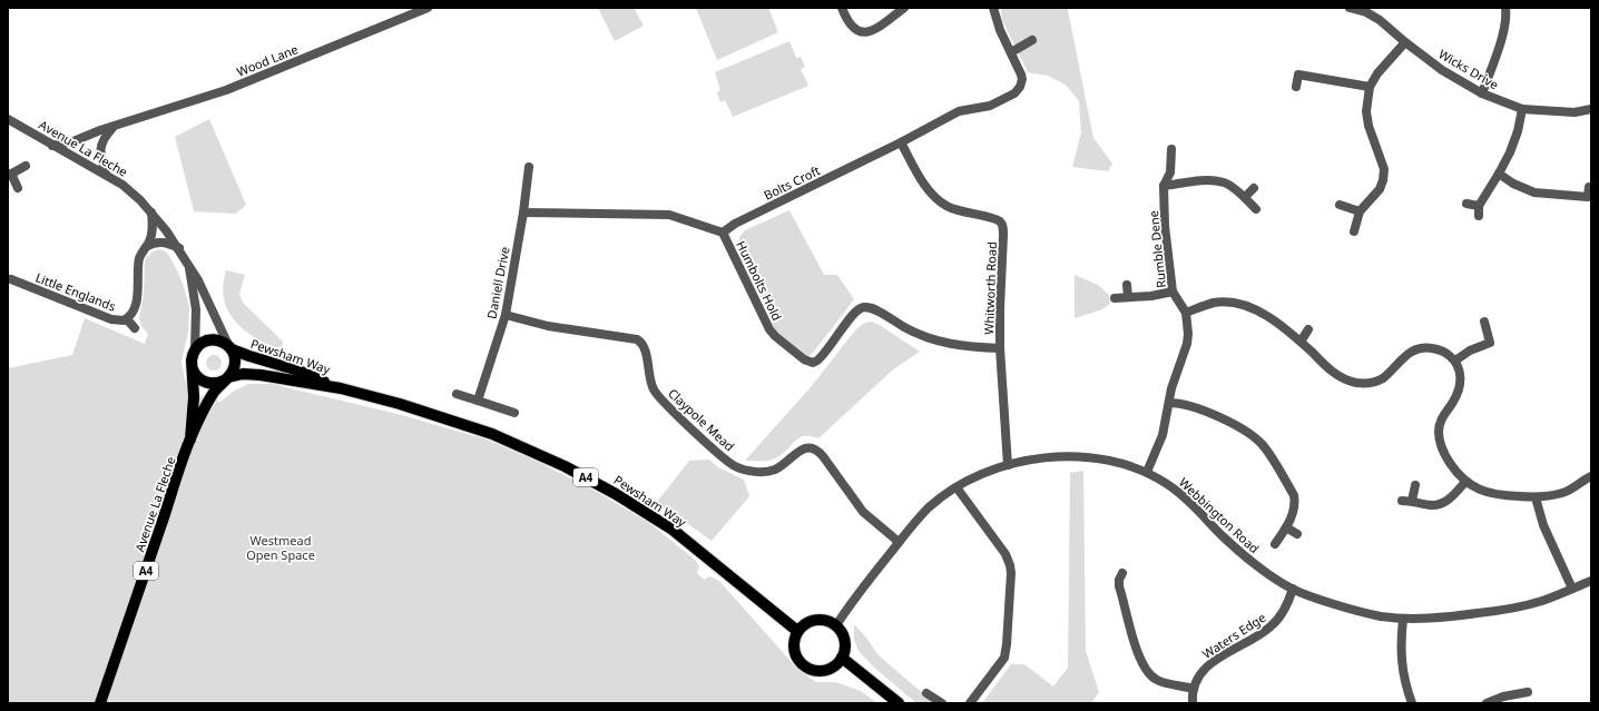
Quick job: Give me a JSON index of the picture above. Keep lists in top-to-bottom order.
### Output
{
  "streets": {
    "main road": ["Avenue La Fleche", "Pewsham Way", "A4"],
    "street": [
      "Wood Lane",
      "Wicks Drive",
      "Bolts Croft",
      "Rumble Dene",
      "Humbolts Hold",
      "Daniell Drive",
      "Whitworth Road",
      "Little Englands",
      "Claypole Mead",
      "Webbington Road",
      "Waters Edge"
    ]
  },
  "crossings": [
    ["Wood Lane", "Avenue La Fleche"],
    ["Avenue La Fleche", "Little Englands"],
    ["Avenue La Fleche", "Pewsham Way"],
    ["Avenue La Fleche", "A4"],
    ["Bolts Croft", "Humbolts Hold"],
    ["Bolts Croft", "Whitworth Road"],
    ["Rumble Dene", "Webbington Road"],
    ["Humbolts Hold", "Whitworth Road"],
    ["Daniell Drive", "Claypole Mead"],
    ["Whitworth Road", "Webbington Road"],
    ["Pewsham Way", "A4"],
    ["Pewsham Way", "Webbington Road"],
    ["Claypole Mead", "Webbington Road"],
    ["Webbington Road", "Waters Edge"]
  ],
  "parks": ["Westmead Open Space"]
}
